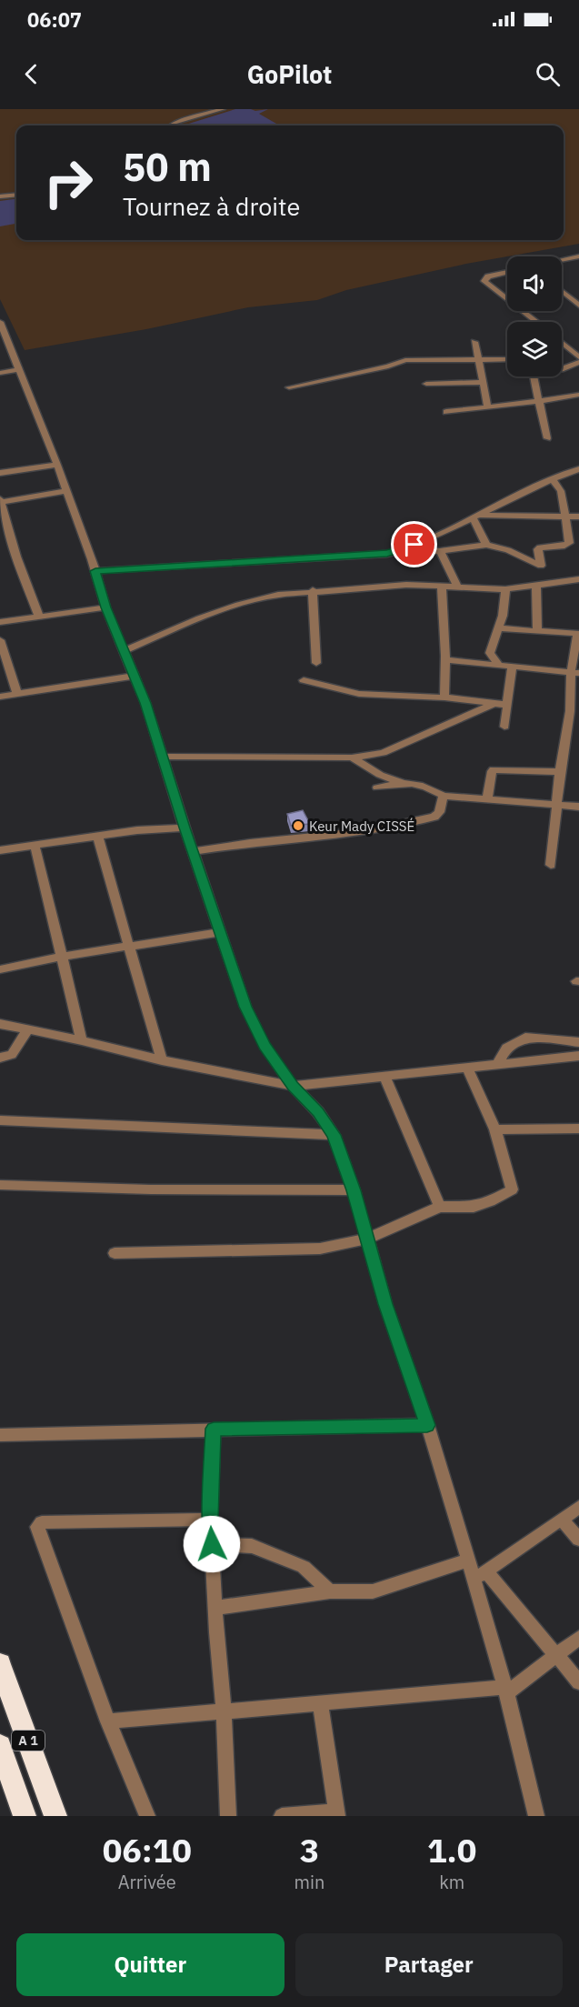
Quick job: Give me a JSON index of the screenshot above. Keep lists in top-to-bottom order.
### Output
{
  "streets": {
    "highway": ["A 1"]
  },
  "places": ["Keur Mady CISSÉ"],
  "page": {
    "status": "06:07",
    "header": "GoPilot",
    "turn": ["50 m", "Tournez à droite"],
    "eta": [
      "06:10",
      "Arrivée",
      "3",
      "min",
      "1.0",
      "km"
    ],
    "buttons": ["Quitter", "Partager"]
  }
}
